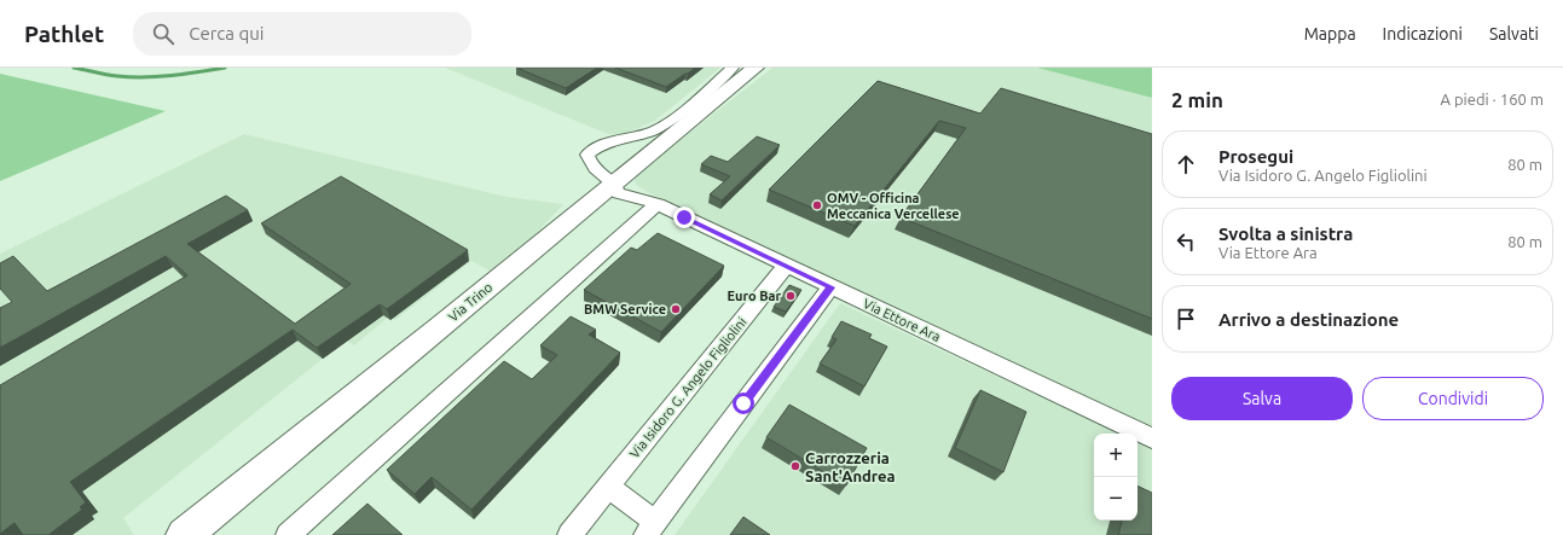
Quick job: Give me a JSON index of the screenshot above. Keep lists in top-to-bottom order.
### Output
{
  "streets": {
    "main road": ["Via Trino"],
    "street": ["Via Ettore Ara", "Via Isidoro G. Angelo Figliolini"]
  },
  "crossings": [
    ["Via Trino", "Via Ettore Ara"],
    ["Via Ettore Ara", "Via Isidoro G. Angelo Figliolini"]
  ],
  "places": [
    "OMV - Officina Meccanica Vercellese",
    "Euro Bar",
    "BMW Service",
    "Carrozzeria Sant'Andrea"
  ],
  "page": {
    "header": "Pathlet",
    "search": "Cerca qui",
    "nav": ["Mappa", "Indicazioni", "Salvati"],
    "heading": ["2 min", "A piedi · 160 m"],
    "list": [
      ["Prosegui", "Via Isidoro G. Angelo Figliolini", "80 m"],
      ["Svolta a sinistra", "Via Ettore Ara", "80 m"],
      "Arrivo a destinazione"
    ],
    "buttons": ["Salva", "Condividi"],
    "map_buttons": ["+", "−"]
  }
}
